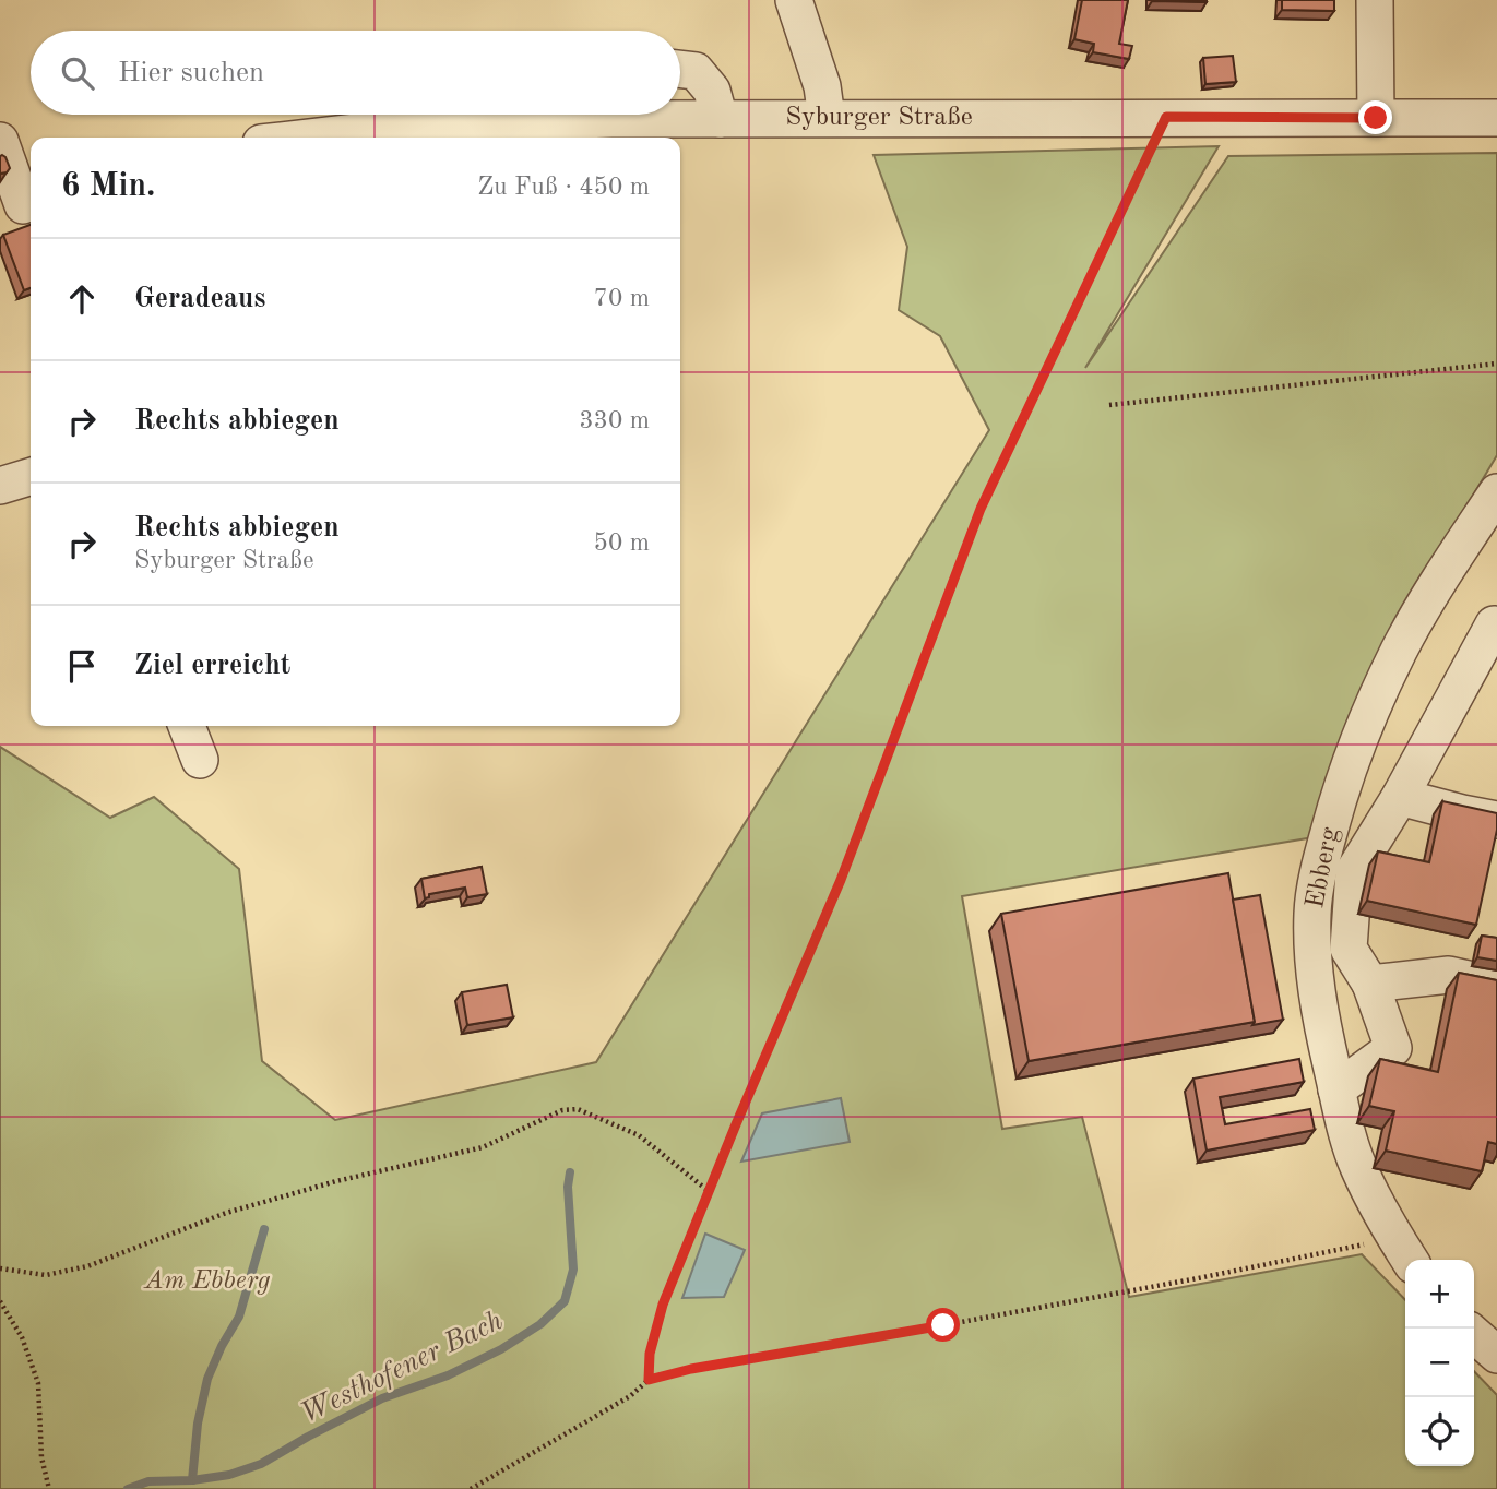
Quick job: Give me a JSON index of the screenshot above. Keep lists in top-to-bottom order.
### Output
{
  "streets": {
    "street": ["Syburger Straße", "Ebberg"]
  },
  "water": ["Westhofener Bach"],
  "parks": ["Am Ebberg"],
  "page": {
    "search": "Hier suchen",
    "heading": ["6 Min.", "Zu Fuß · 450 m"],
    "list": [
      ["Geradeaus", "70 m"],
      ["Rechts abbiegen", "330 m"],
      ["Rechts abbiegen", "Syburger Straße", "50 m"],
      "Ziel erreicht"
    ],
    "map_buttons": ["+", "−"]
  }
}
